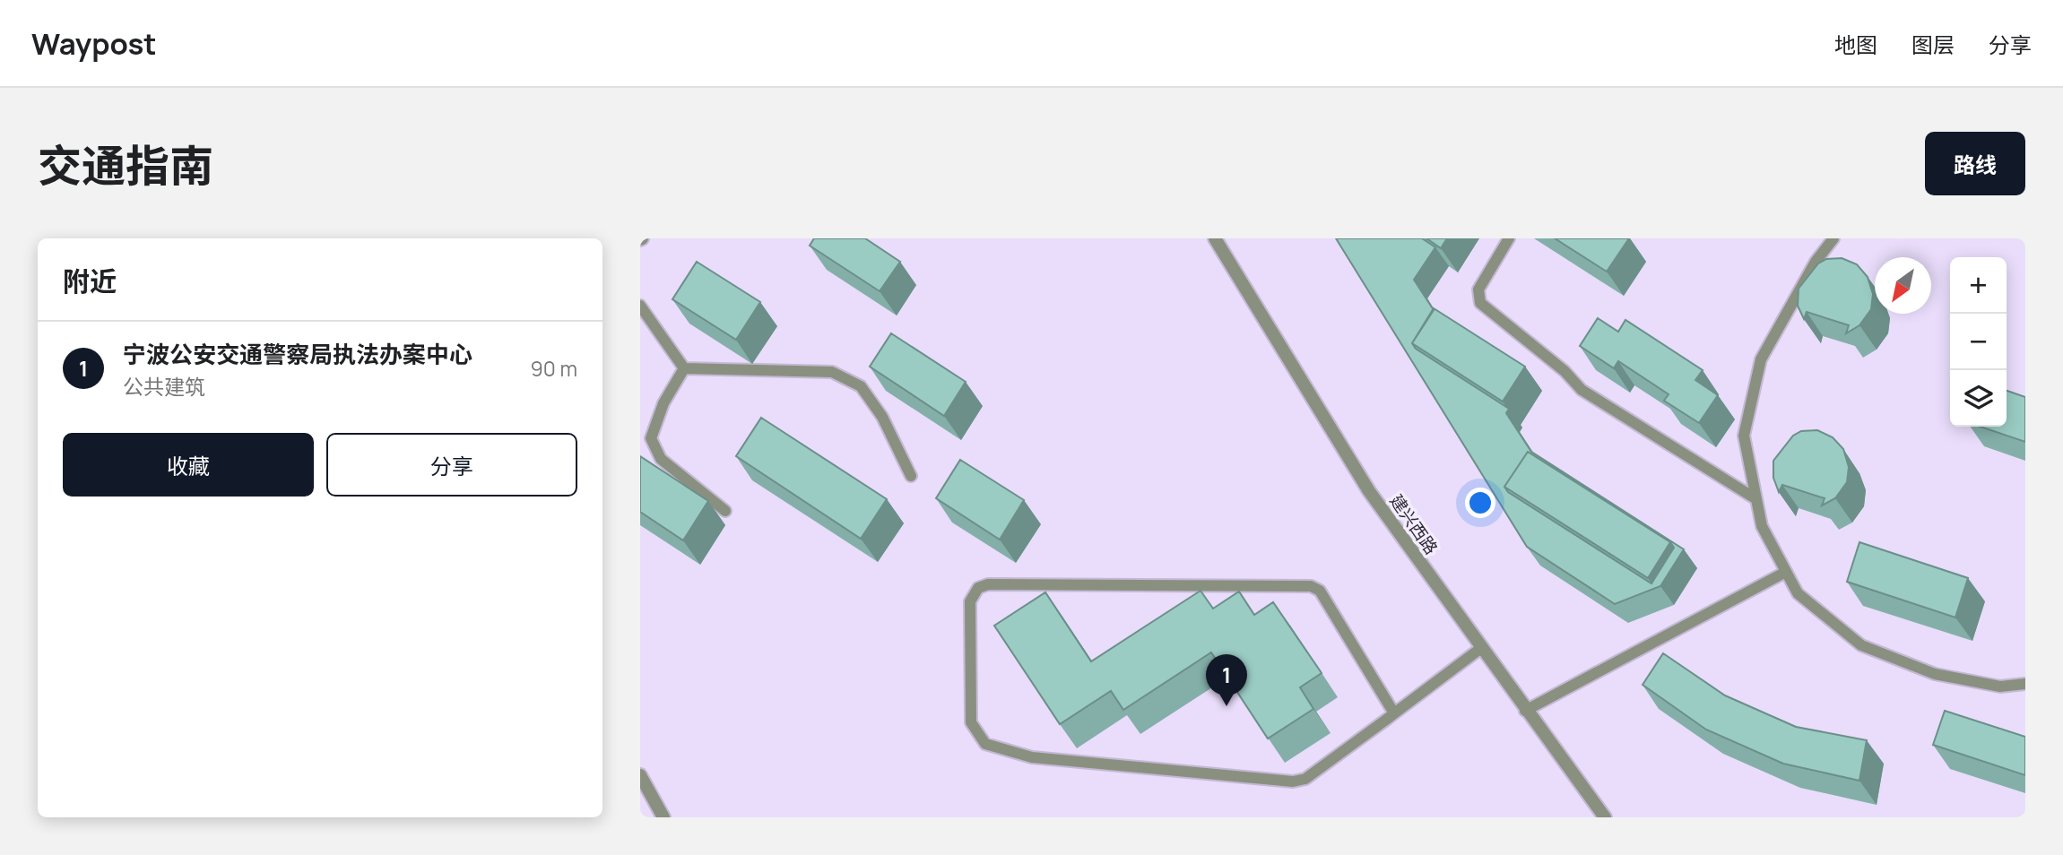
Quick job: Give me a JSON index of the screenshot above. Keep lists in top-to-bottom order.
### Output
{
  "streets": {
    "street": ["建兴西路"]
  },
  "north": "bottom left",
  "page": {
    "header": "Waypost",
    "nav": ["地图", "图层", "分享"],
    "title": "交通指南",
    "buttons": [
      "路线",
      ["收藏", "分享"]
    ],
    "heading": "附近",
    "map_buttons": ["+", "−"],
    "list": [
      {
        "mark": "1",
        "name": "宁波公安交通警察局执法办案中心",
        "note": "公共建筑",
        "value": "90 m"
      }
    ],
    "pins": "1"
  }
}
